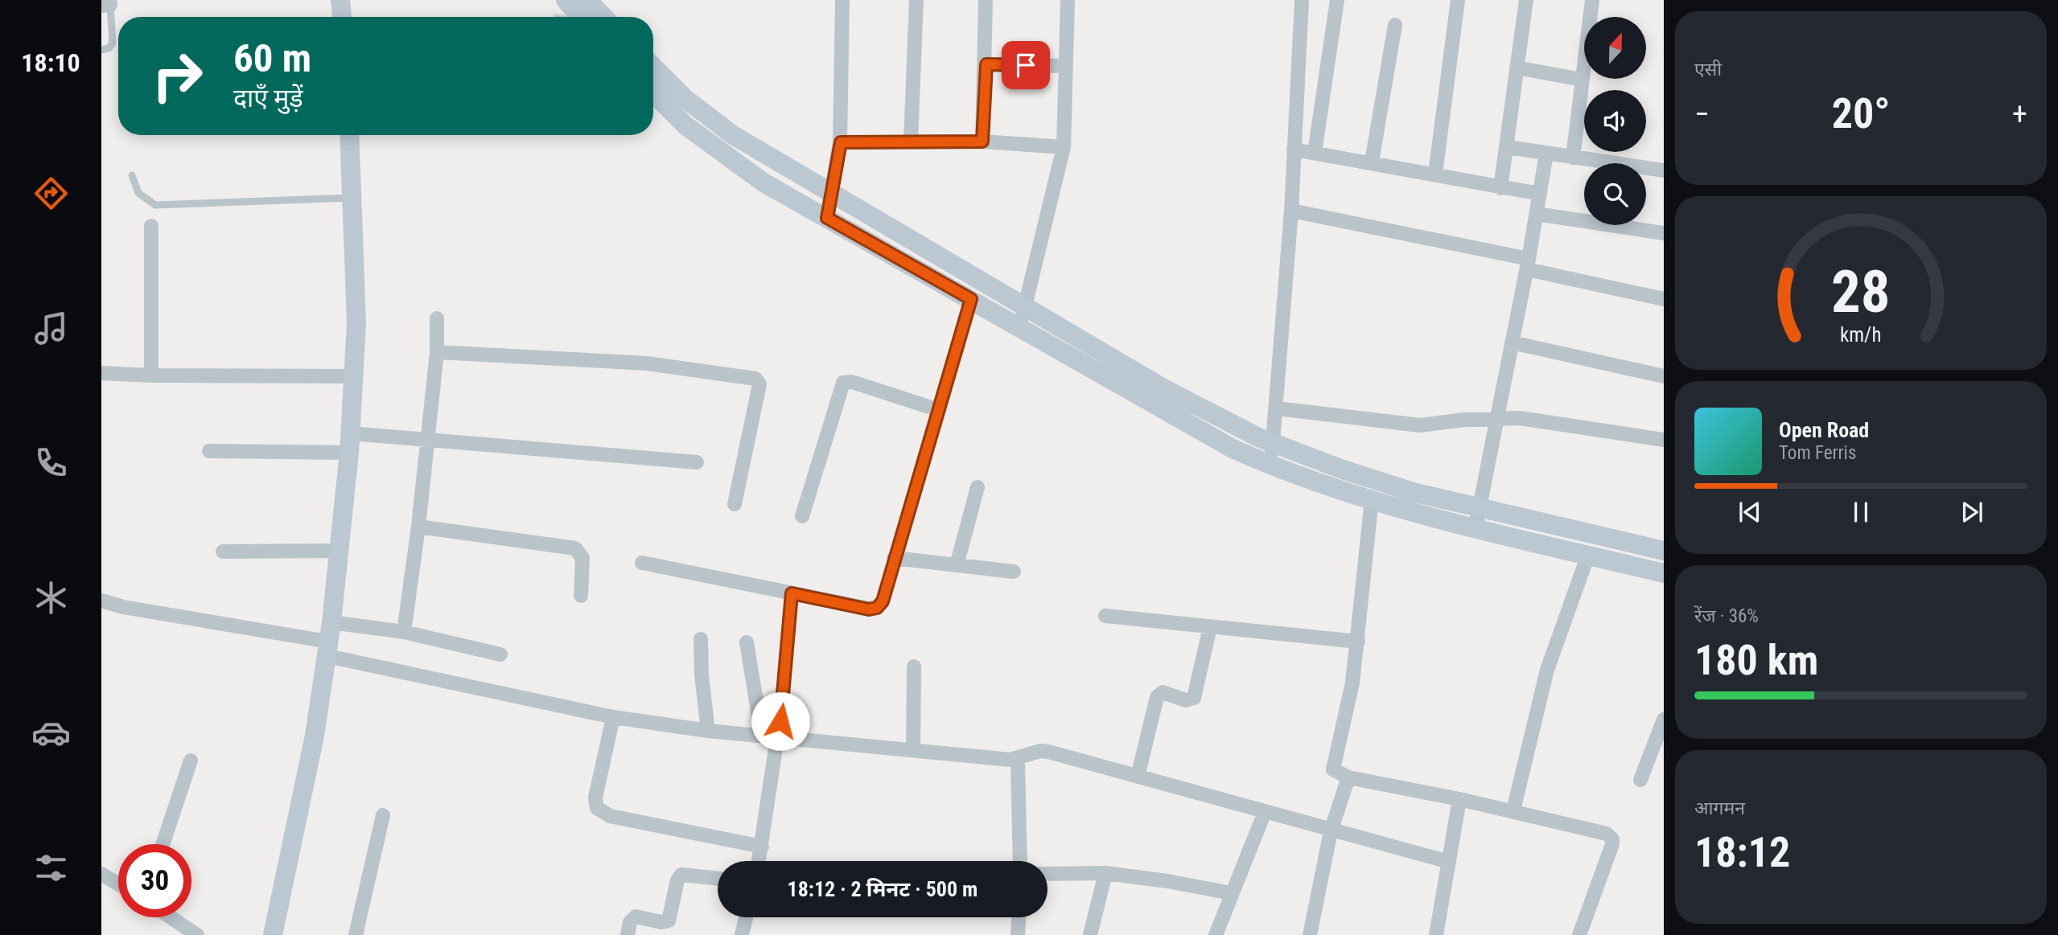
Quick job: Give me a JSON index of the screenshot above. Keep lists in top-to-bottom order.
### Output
{
  "north": "top",
  "page": {
    "tabs": "18:10",
    "tile": [
      "एसी",
      ["रेंज · 36%", "180 km"],
      ["आगमन", "18:12"]
    ],
    "turn": ["60 m", "दाएँ मुड़ें"],
    "heat": ["−", "20°", "+"],
    "song": ["Open Road", "Tom Ferris"],
    "limit": "30",
    "trip": "18:12 · 2 मिनट · 500 m",
    "gauge": ["28", "km/h"]
  }
}
